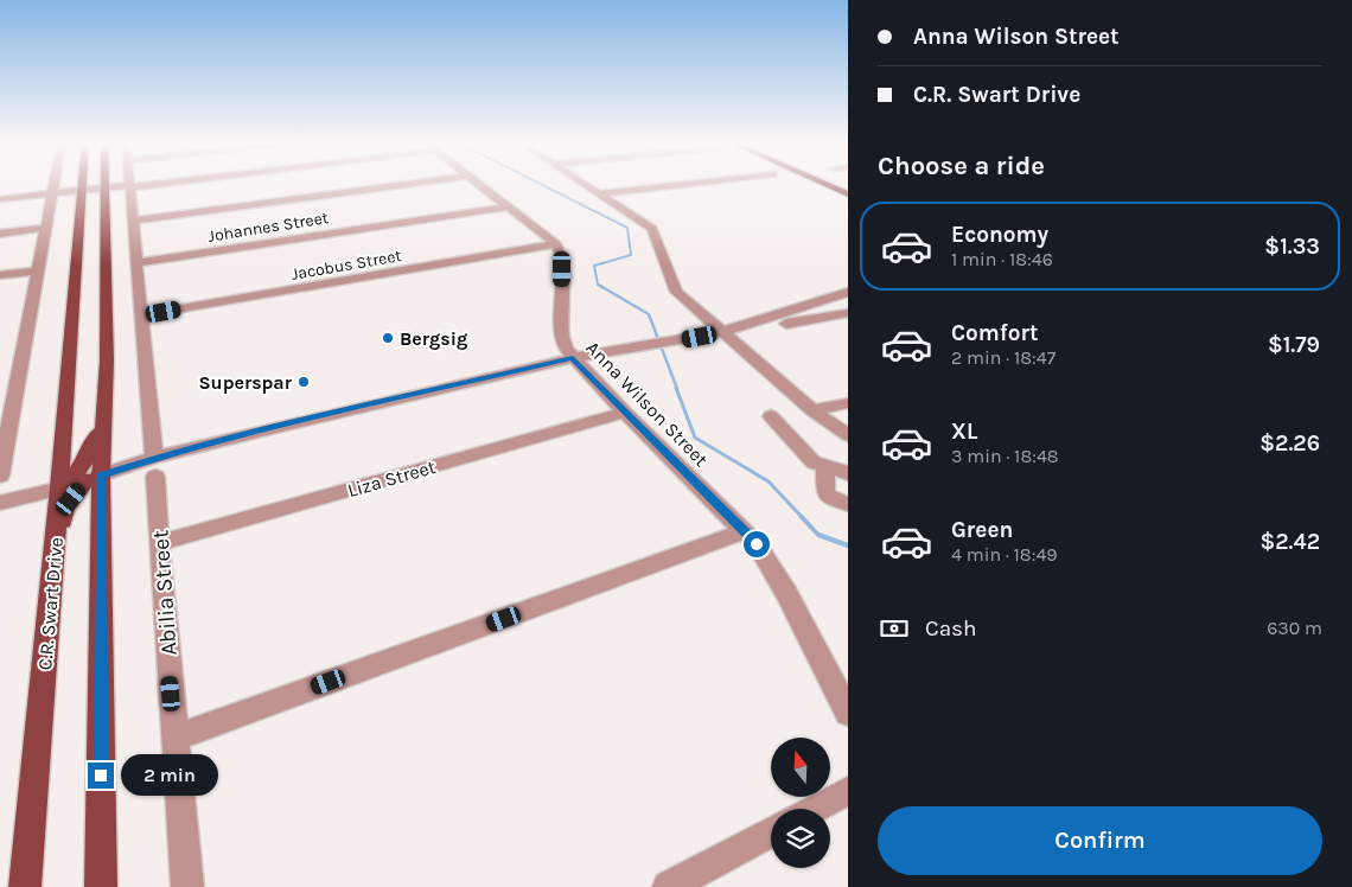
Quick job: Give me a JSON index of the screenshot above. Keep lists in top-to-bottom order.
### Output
{
  "streets": {
    "main road": ["C.R. Swart Drive"],
    "street": [
      "Johannes Street",
      "Jacobus Street",
      "Anna Wilson Street",
      "Liza Street",
      "Abilia Street"
    ]
  },
  "crossings": [
    ["Johannes Street", "Abilia Street"],
    ["Jacobus Street", "Anna Wilson Street"],
    ["Jacobus Street", "Abilia Street"],
    ["Anna Wilson Street", "Liza Street"],
    ["Liza Street", "Abilia Street"]
  ],
  "places": ["Bergsig", "Superspar"],
  "north": "top",
  "page": {
    "banner": ["Anna Wilson Street", "C.R. Swart Drive"],
    "heading": "Choose a ride",
    "list": [
      {
        "name": "Economy",
        "note": "1 min · 18:46",
        "value": "$1.33"
      },
      {
        "name": "Comfort",
        "note": "2 min · 18:47",
        "value": "$1.79"
      },
      {
        "name": "XL",
        "note": "3 min · 18:48",
        "value": "$2.26"
      },
      {
        "name": "Green",
        "note": "4 min · 18:49",
        "value": "$2.42"
      }
    ],
    "pay": ["Cash", "630 m"],
    "bubble": "2 min",
    "buttons": "Confirm"
  }
}
